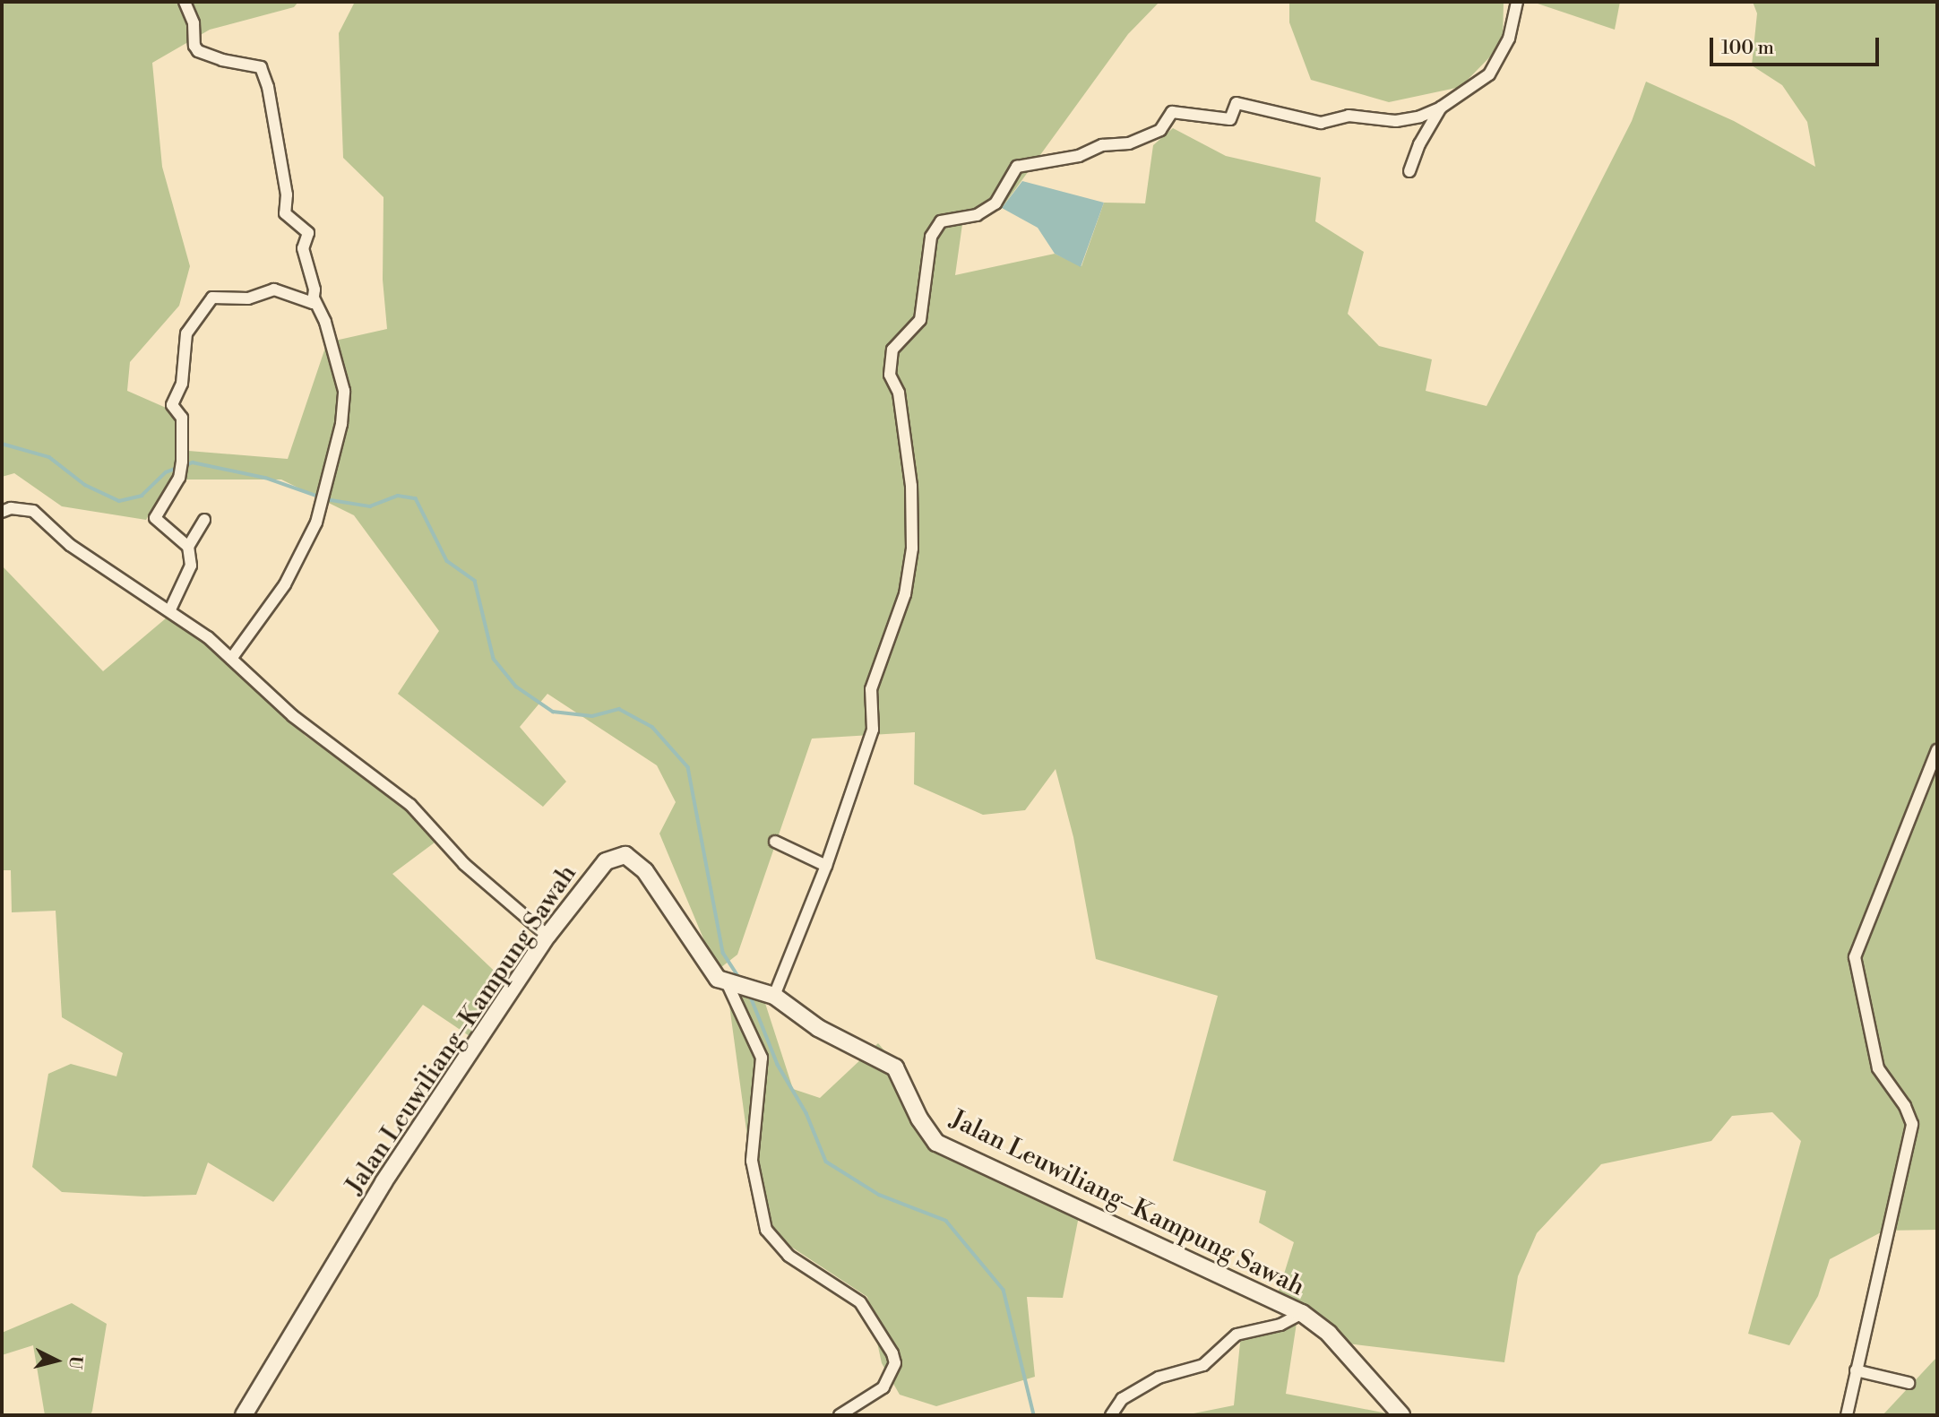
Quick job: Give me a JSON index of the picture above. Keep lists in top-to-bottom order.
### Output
{
  "streets": {
    "main road": ["Jalan Leuwiliang–Kampung Sawah"]
  },
  "scale_bar": "100 m",
  "north": "right"
}
